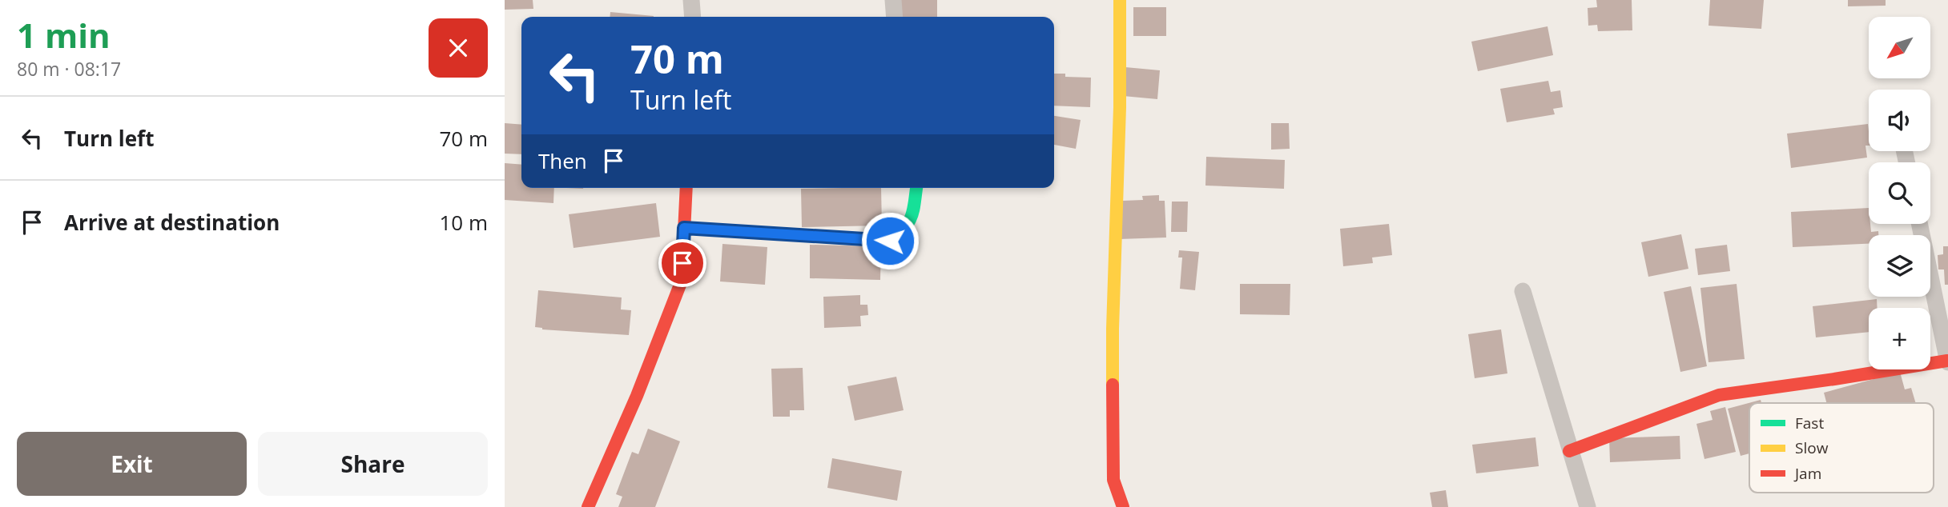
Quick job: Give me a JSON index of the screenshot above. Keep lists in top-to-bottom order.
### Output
{
  "legend": ["Fast", "Slow", "Jam"],
  "north": "bottom left",
  "page": {
    "heading": ["1 min", "80 m · 08:17"],
    "map_buttons": "+",
    "turn": ["70 m", "Turn left"],
    "list": [
      {
        "name": "Turn left",
        "value": "70 m"
      },
      {
        "name": "Arrive at destination",
        "value": "10 m"
      }
    ],
    "then": "Then",
    "buttons": ["Exit", "Share"]
  }
}
